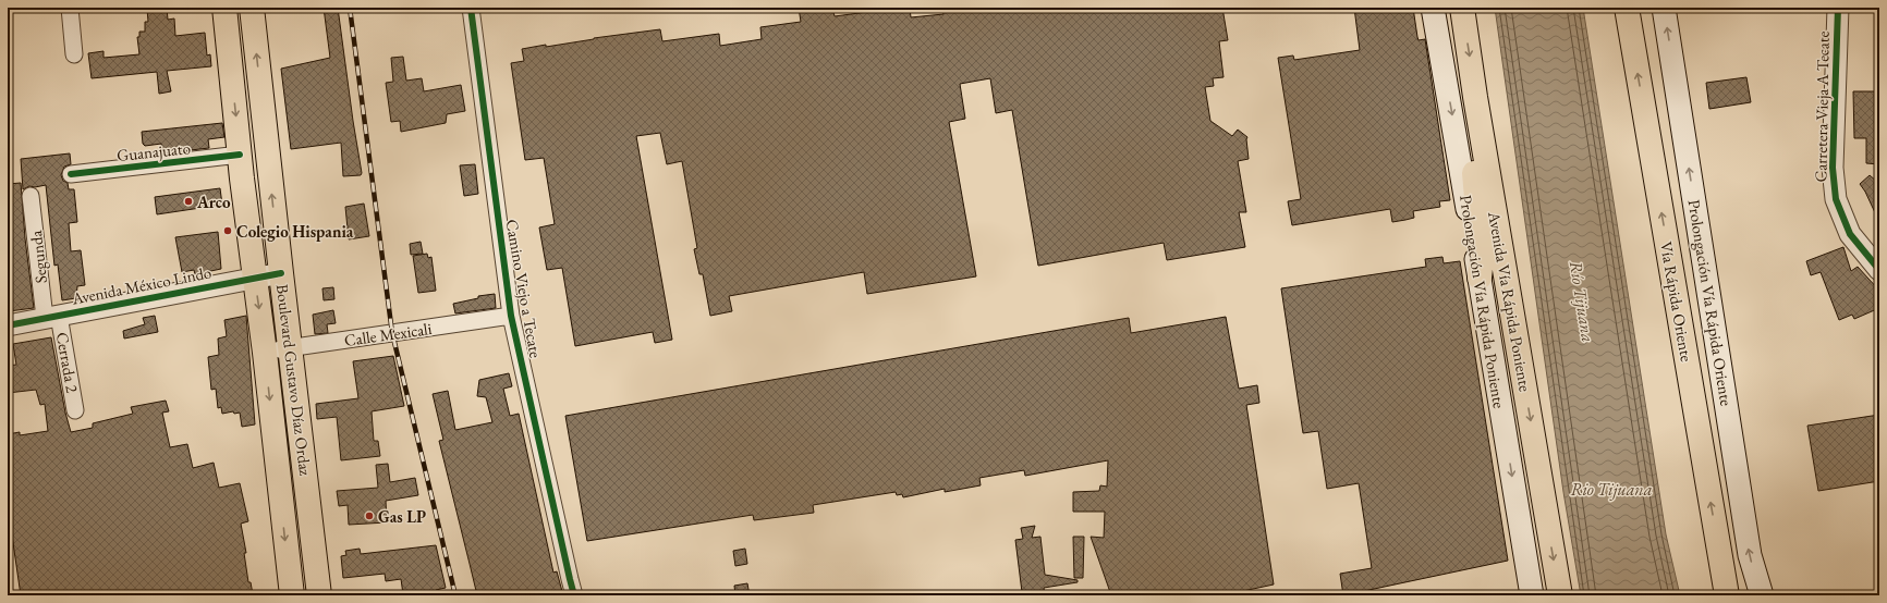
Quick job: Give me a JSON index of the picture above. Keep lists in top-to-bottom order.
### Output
{
  "streets": {
    "main road": [
      "Prolongación Vía Rápida Poniente",
      "Avenida Vía Rápida Poniente",
      "Vía Rápida Oriente",
      "Prolongación Vía Rápida Oriente",
      "Boulevard Gustavo Díaz Ordaz"
    ],
    "street": [
      "Carretera Vieja A Tecate",
      "Guanajuato",
      "Segunda",
      "Avenida México Lindo",
      "Camino Viejo a Tecate",
      "Calle Mexicali",
      "Cerrada 2"
    ]
  },
  "crossings": [
    ["Guanajuato", "Boulevard Gustavo Díaz Ordaz"],
    ["Segunda", "Avenida México Lindo"],
    ["Segunda", "Cerrada 2"],
    ["Avenida México Lindo", "Cerrada 2"],
    ["Avenida México Lindo", "Boulevard Gustavo Díaz Ordaz"],
    ["Camino Viejo a Tecate", "Calle Mexicali"],
    ["Calle Mexicali", "Boulevard Gustavo Díaz Ordaz"]
  ],
  "one_way": ["Prolongación Vía Rápida Oriente"],
  "water": ["Río Tijuana", "Rio Tijuana"],
  "places": ["Arco", "Colegio Hispania", "Gas LP"]
}
